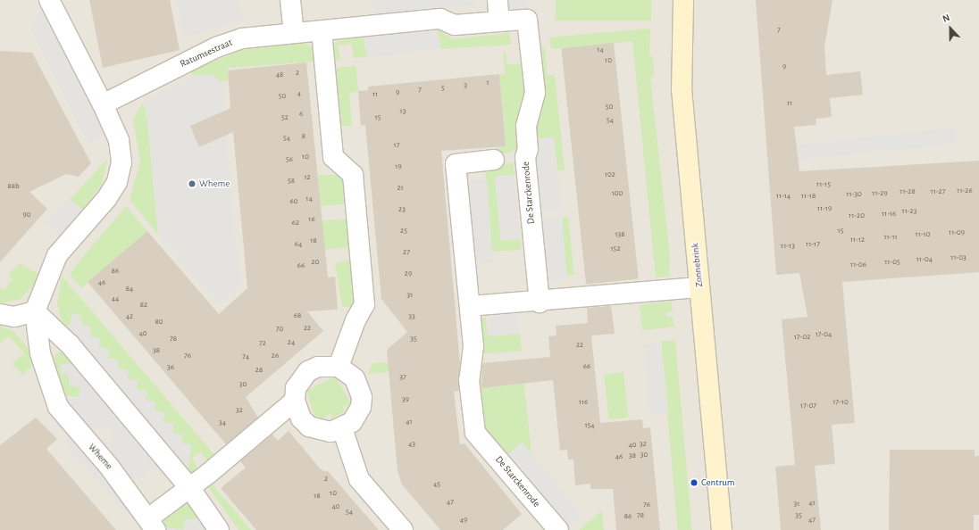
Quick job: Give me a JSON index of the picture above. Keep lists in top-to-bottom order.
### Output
{
  "streets": {
    "street": [
      "Ratumsestraat",
      "De Starckenrode",
      "Zonnebrink",
      "Wheme"
    ]
  },
  "crossings": [
    ["Ratumsestraat", "De Starckenrode"]
  ],
  "places": ["Wheme", "Centrum"],
  "house_numbers": [
    "7",
    "14",
    "10",
    "9",
    "2",
    "48",
    "1",
    "3",
    "5",
    "7",
    "9",
    "4",
    "11",
    "50",
    "11",
    "50",
    "13",
    "6",
    "52",
    "15",
    "54",
    "8",
    "54",
    "17",
    "10",
    "56",
    "19",
    "102",
    "12",
    "58",
    "11-15",
    "88b",
    "21",
    "11-26",
    "11-28",
    "11-27",
    "100",
    "11-29",
    "11-30",
    "11-14",
    "11-18",
    "14",
    "60",
    "11-19",
    "23",
    "11-23",
    "11-16",
    "90",
    "11-20",
    "16",
    "62",
    "25",
    "15",
    "11-09",
    "138",
    "11-10",
    "11-11",
    "11-12",
    "18",
    "64",
    "11-17",
    "11-13",
    "152",
    "27",
    "11-03",
    "11-04",
    "20",
    "11-05",
    "11-06",
    "66",
    "86",
    "29",
    "46",
    "84",
    "31",
    "44",
    "82",
    "68",
    "42",
    "33",
    "80",
    "22",
    "70",
    "40",
    "17-04",
    "17-02",
    "78",
    "35",
    "24",
    "72",
    "22",
    "38",
    "76",
    "26",
    "74",
    "66",
    "36",
    "28",
    "37",
    "30",
    "39",
    "116",
    "17-10",
    "17-07",
    "32",
    "41",
    "34",
    "154",
    "43",
    "32",
    "40",
    "30",
    "38",
    "46",
    "2",
    "45",
    "10",
    "18",
    "47",
    "41",
    "31",
    "76",
    "40",
    "54",
    "78",
    "35",
    "86",
    "49",
    "47"
  ],
  "north": "top"
}
